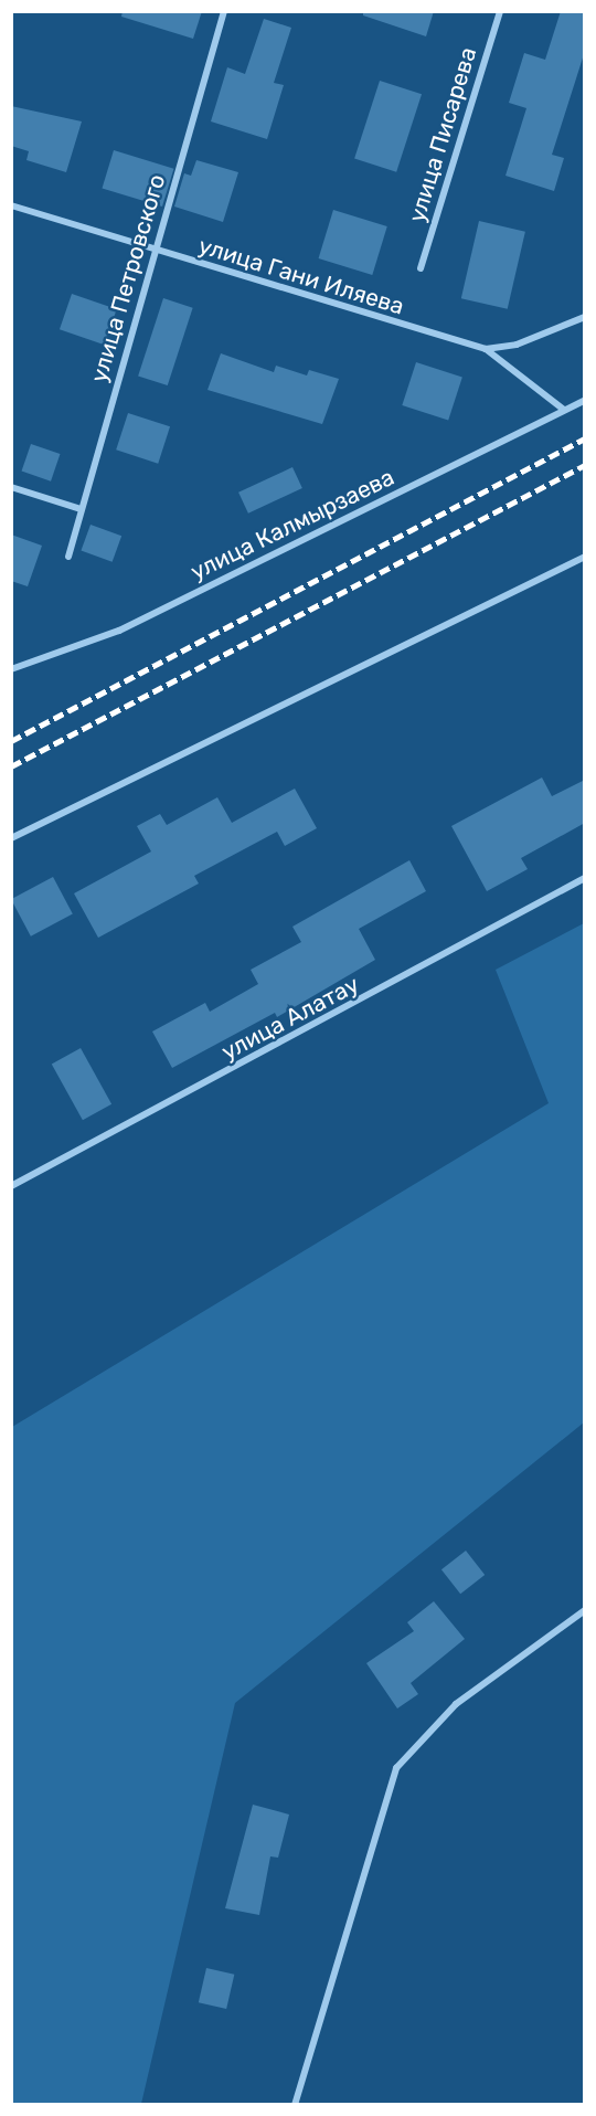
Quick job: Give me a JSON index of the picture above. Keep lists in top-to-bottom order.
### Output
{
  "streets": {
    "street": [
      "улица Писарева",
      "улица Гани Иляева",
      "улица Петровского",
      "улица Калмырзаева",
      "улица Алатау"
    ]
  },
  "crossings": [
    ["улица Гани Иляева", "улица Петровского"],
    ["улица Гани Иляева", "улица Калмырзаева"]
  ]
}
